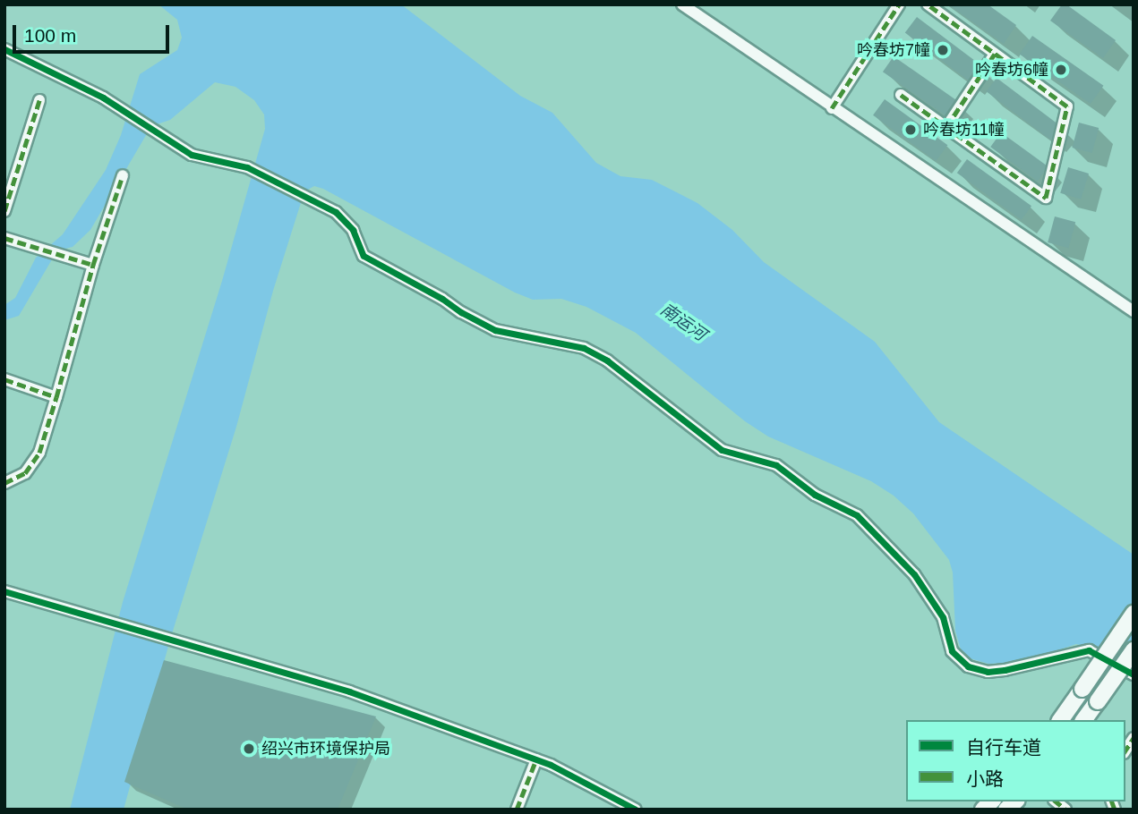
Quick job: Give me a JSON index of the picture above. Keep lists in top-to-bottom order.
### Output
{
  "water": ["南运河"],
  "places": [
    "吟春坊7幢",
    "吟春坊6幢",
    "吟春坊11幢",
    "绍兴市环境保护局"
  ],
  "legend": ["自行车道", "小路"],
  "scale_bar": "100 m"
}
